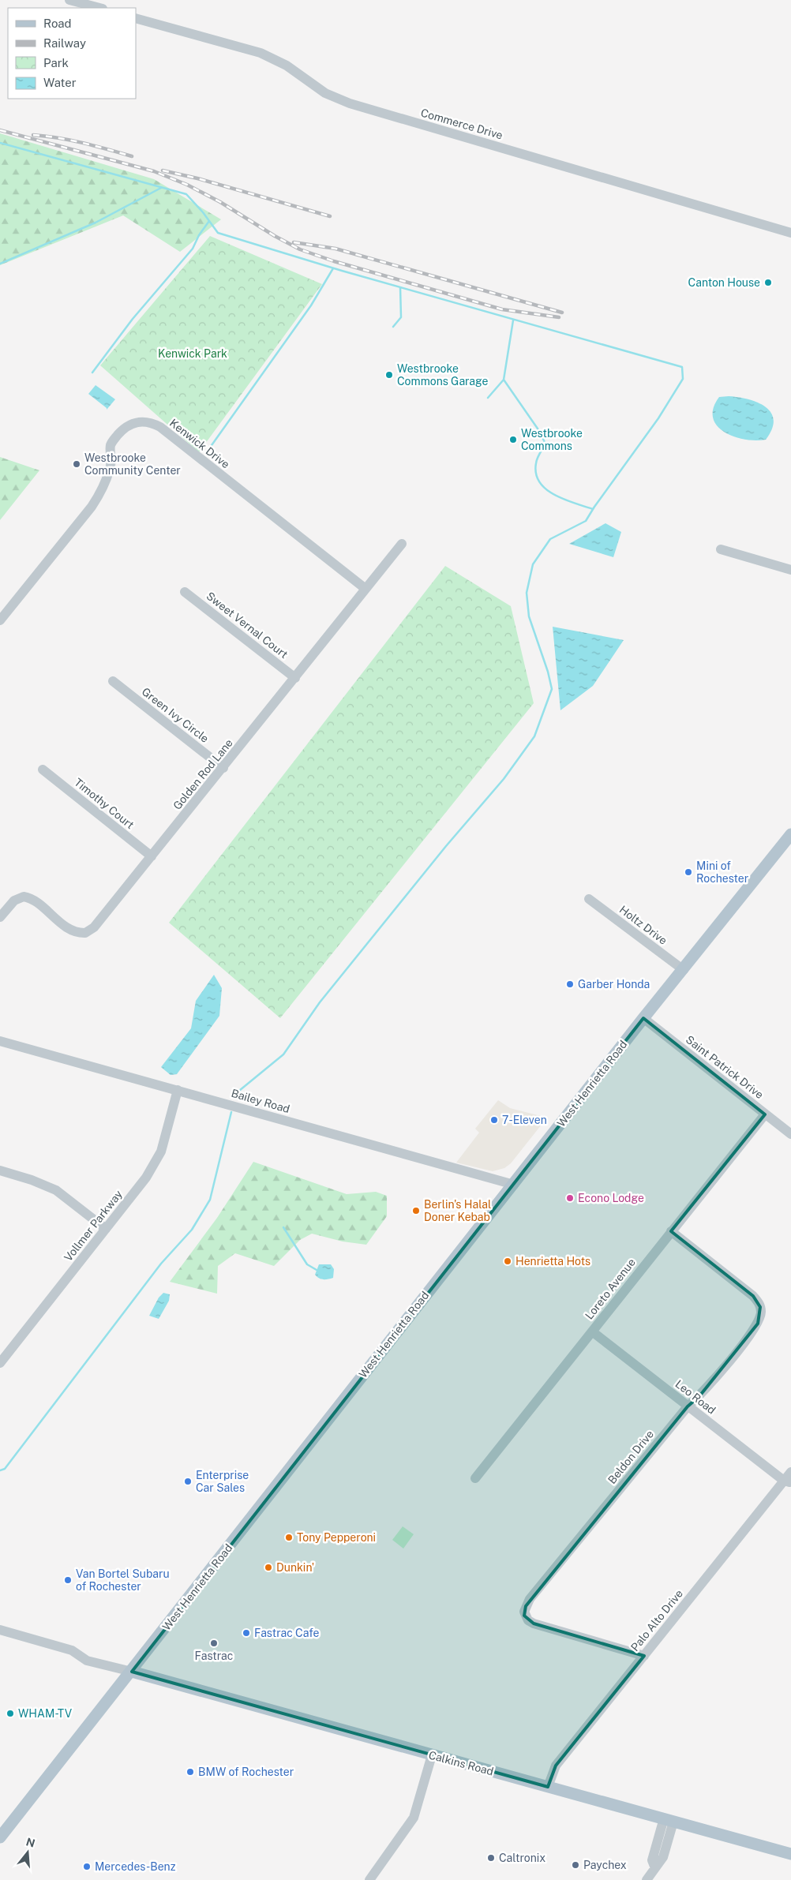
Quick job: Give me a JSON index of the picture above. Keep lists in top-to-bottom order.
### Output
{
  "streets": {
    "main road": ["West Henrietta Road", "Calkins Road"],
    "street": [
      "Commerce Drive",
      "Kenwick Drive",
      "Sweet Vernal Court",
      "Green Ivy Circle",
      "Golden Rod Lane",
      "Timothy Court",
      "Holtz Drive",
      "Saint Patrick Drive",
      "Bailey Road",
      "Vollmer Parkway",
      "Loreto Avenue",
      "Leo Road",
      "Beldon Drive",
      "Palo Alto Drive"
    ]
  },
  "crossings": [
    ["Kenwick Drive", "Golden Rod Lane"],
    ["Sweet Vernal Court", "Golden Rod Lane"],
    ["Green Ivy Circle", "Golden Rod Lane"],
    ["Golden Rod Lane", "Timothy Court"],
    ["Holtz Drive", "West Henrietta Road"],
    ["Saint Patrick Drive", "West Henrietta Road"],
    ["Saint Patrick Drive", "Loreto Avenue"],
    ["West Henrietta Road", "Bailey Road"],
    ["West Henrietta Road", "Calkins Road"],
    ["Bailey Road", "Vollmer Parkway"],
    ["Loreto Avenue", "Leo Road"],
    ["Loreto Avenue", "Beldon Drive"],
    ["Leo Road", "Beldon Drive"],
    ["Leo Road", "Palo Alto Drive"],
    ["Beldon Drive", "Palo Alto Drive"],
    ["Palo Alto Drive", "Calkins Road"]
  ],
  "parks": ["Kenwick Park"],
  "places": [
    "Canton House",
    "Westbrooke Commons Garage",
    "Westbrooke Commons",
    "Westbrooke Community Center",
    "Mini of Rochester",
    "Garber Honda",
    "7-Eleven",
    "Econo Lodge",
    "Berlin's Halal Doner Kebab",
    "Henrietta Hots",
    "Enterprise Car Sales",
    "Tony Pepperoni",
    "Dunkin'",
    "Van Bortel Subaru of Rochester",
    "Fastrac Cafe",
    "Fastrac",
    "WHAM-TV",
    "BMW of Rochester",
    "Caltronix",
    "Paychex",
    "Mercedes-Benz"
  ],
  "legend": [
    "Road",
    "Railway",
    "Park",
    "Water"
  ],
  "north": "top"
}
